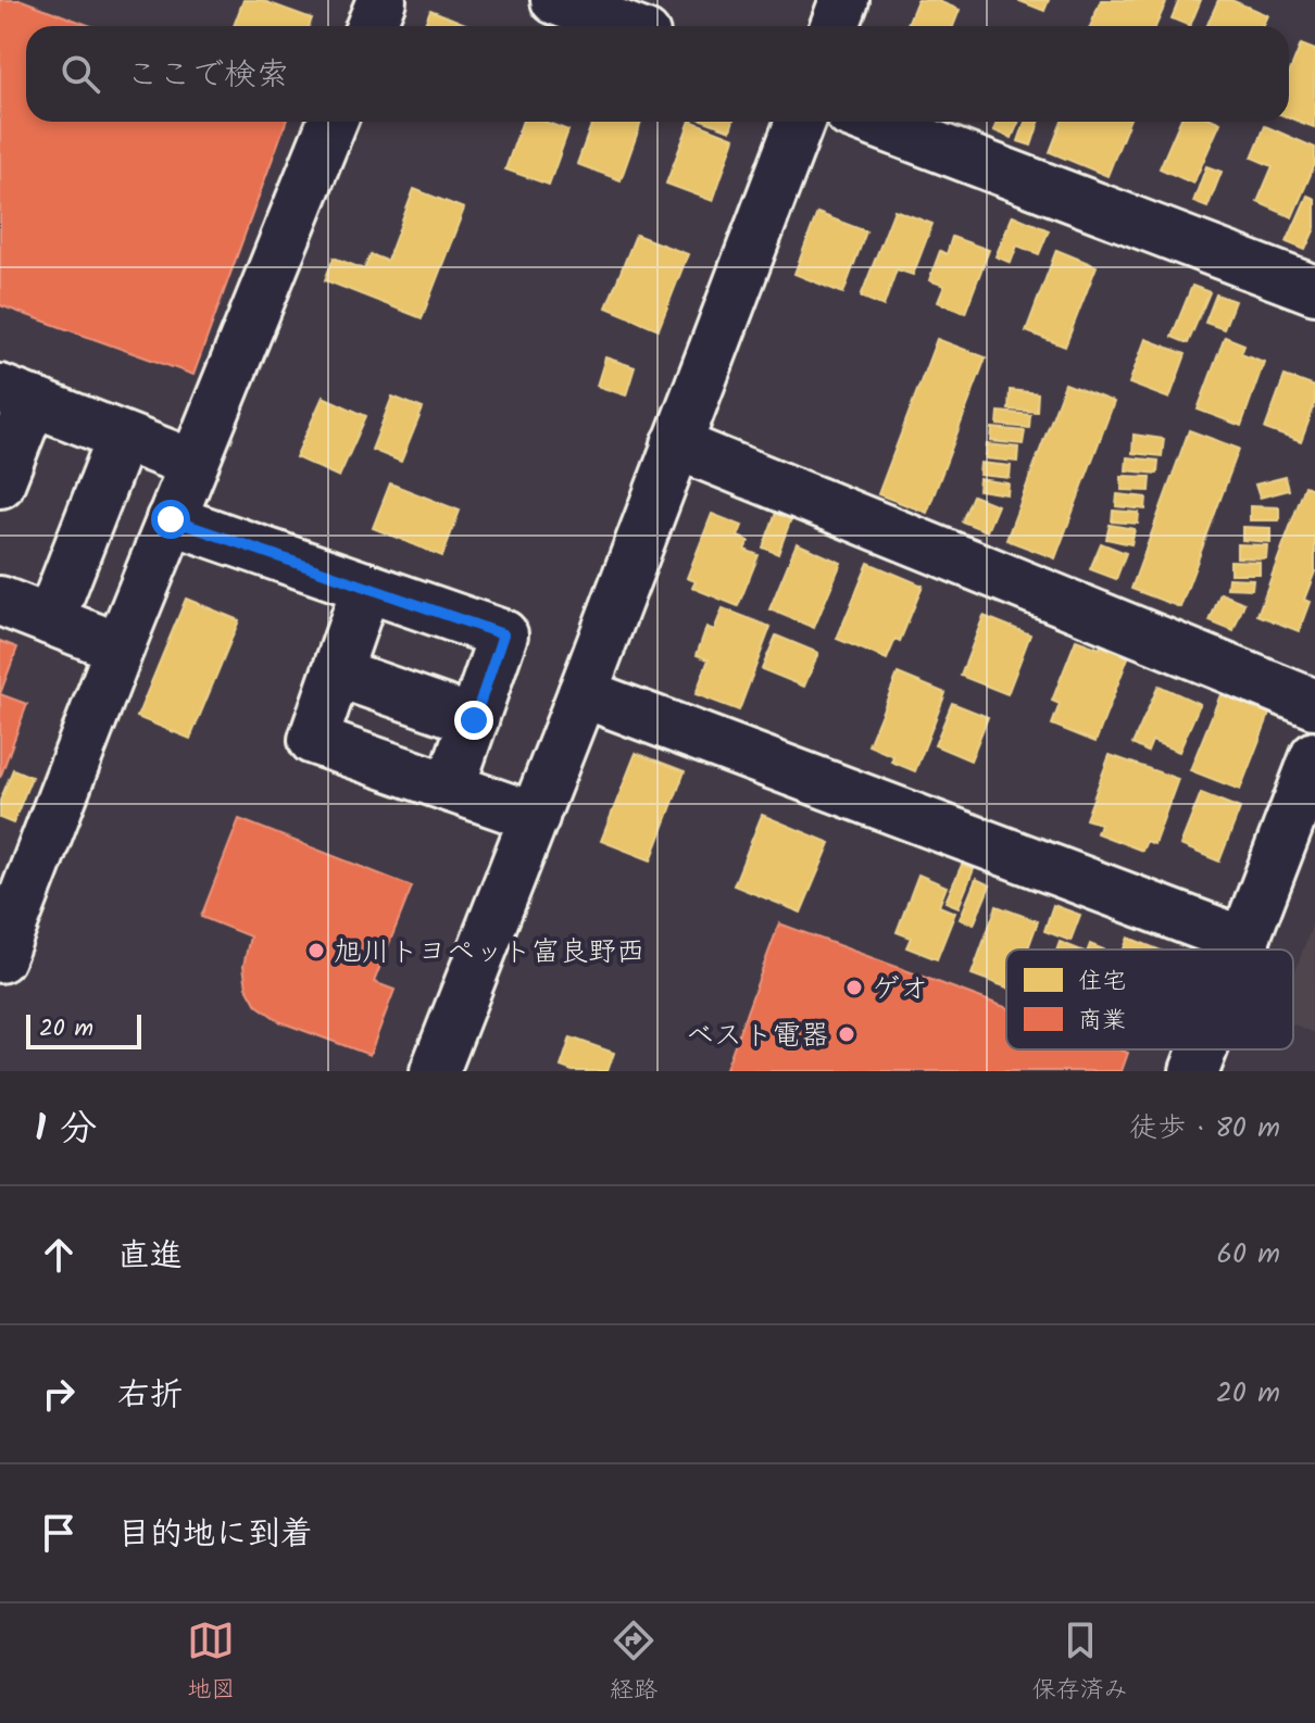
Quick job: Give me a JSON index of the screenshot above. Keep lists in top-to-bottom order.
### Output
{
  "places": ["旭川トヨペット富良野西", "ゲオ", "ベスト電器"],
  "legend": ["住宅", "商業"],
  "scale_bar": "20 m",
  "page": {
    "search": "ここで検索",
    "scale": "20 m",
    "heading": ["1 分", "徒歩 · 80 m"],
    "list": [
      ["直進", "60 m"],
      ["右折", "20 m"],
      "目的地に到着"
    ],
    "nav": ["地図", "経路", "保存済み"]
  }
}
